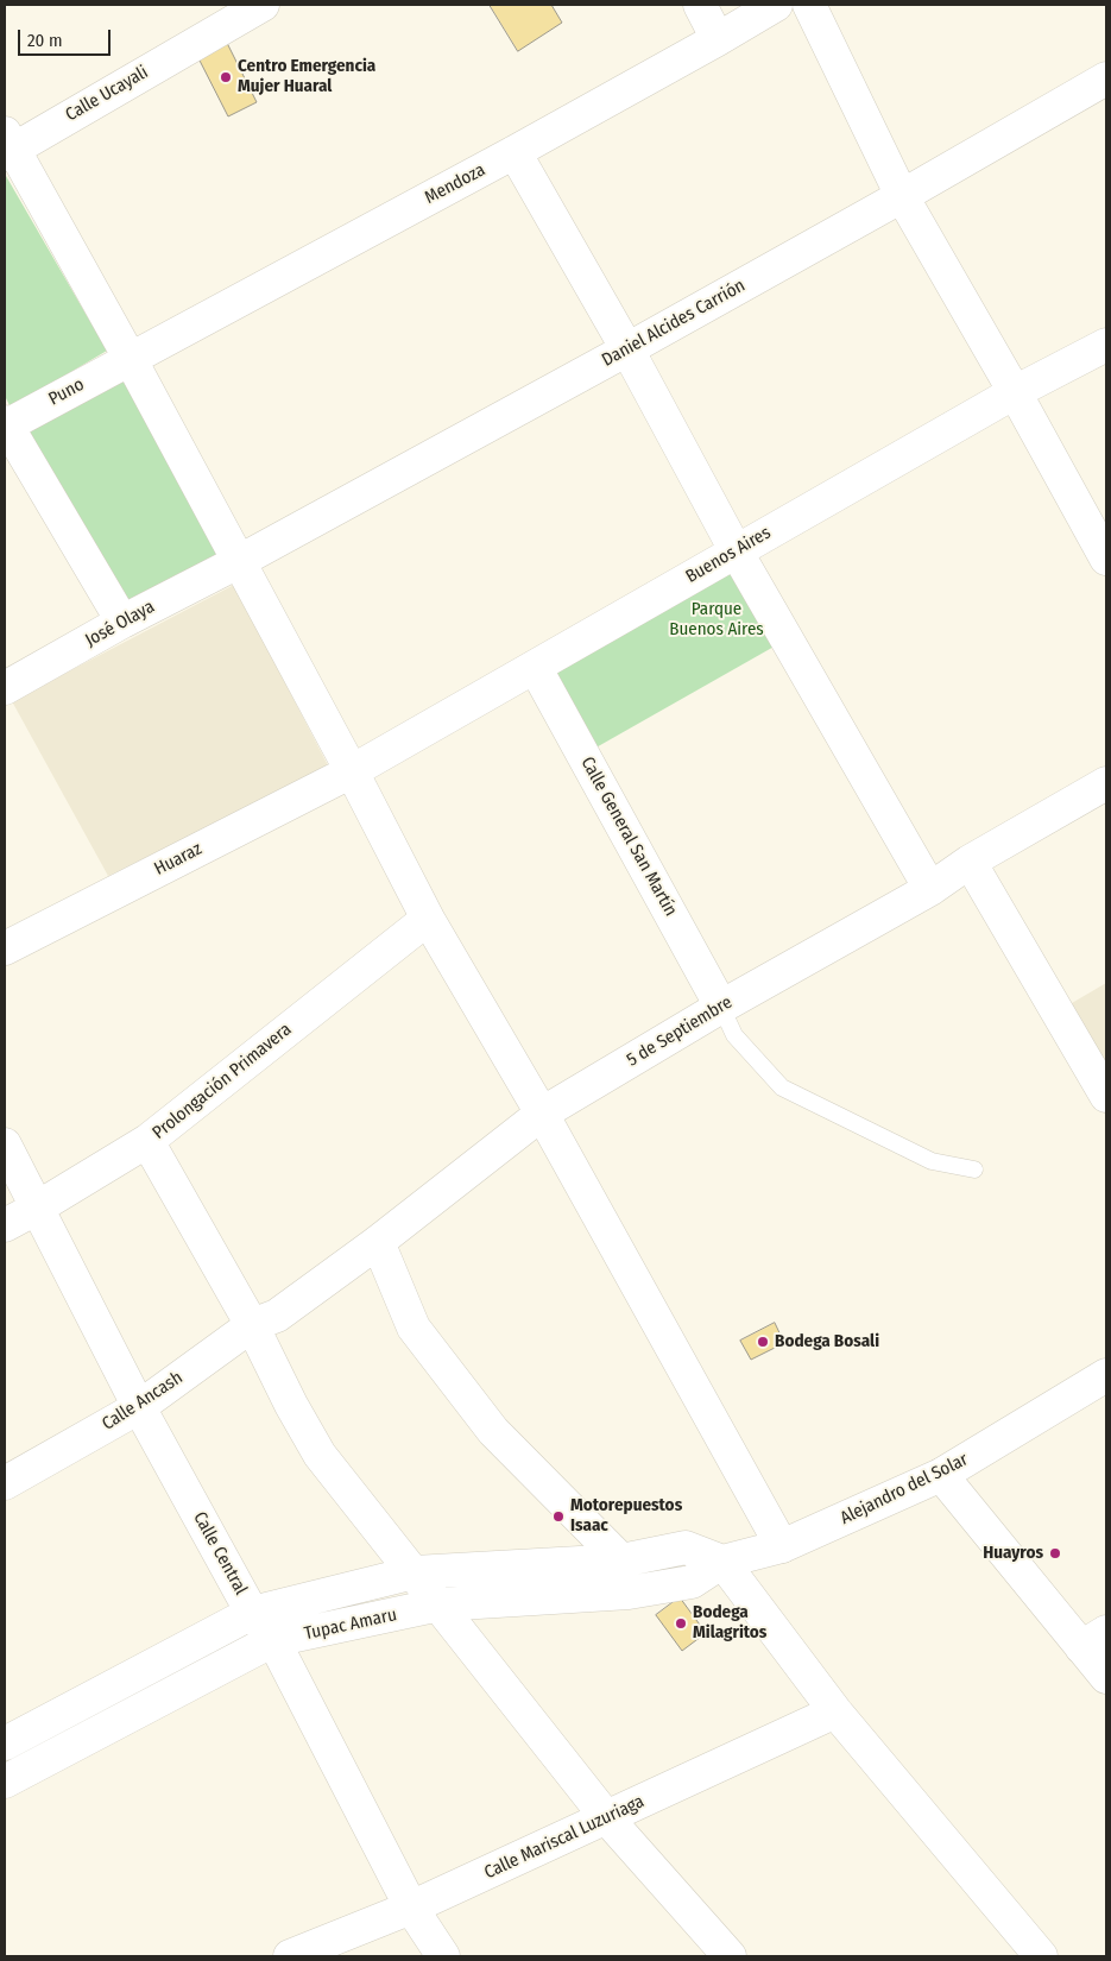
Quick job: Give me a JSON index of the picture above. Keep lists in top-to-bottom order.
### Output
{
  "streets": {
    "street": [
      "Calle Ucayali",
      "Mendoza",
      "Daniel Alcides Carrión",
      "Puno",
      "Buenos Aires",
      "José Olaya",
      "Calle General San Martín",
      "Huaraz",
      "5 de Septiembre",
      "Prolongación Primavera",
      "Calle Ancash",
      "Alejandro del Solar",
      "Calle Central",
      "Tupac Amaru",
      "Calle Mariscal Luzuriaga"
    ]
  },
  "crossings": [
    ["Mendoza", "Puno"],
    ["Daniel Alcides Carrión", "José Olaya"],
    ["Buenos Aires", "Calle General San Martín"],
    ["Buenos Aires", "Huaraz"],
    ["Calle General San Martín", "5 de Septiembre"],
    ["5 de Septiembre", "Calle Ancash"],
    ["Prolongación Primavera", "Calle Central"],
    ["Calle Ancash", "Calle Central"],
    ["Alejandro del Solar", "Tupac Amaru"],
    ["Calle Central", "Tupac Amaru"],
    ["Calle Central", "Calle Mariscal Luzuriaga"]
  ],
  "parks": ["Parque Buenos Aires"],
  "places": [
    "Centro Emergencia Mujer Huaral",
    "Bodega Bosali",
    "Motorepuestos Isaac",
    "Huayros",
    "Bodega Milagritos"
  ],
  "scale_bar": "20 m"
}
